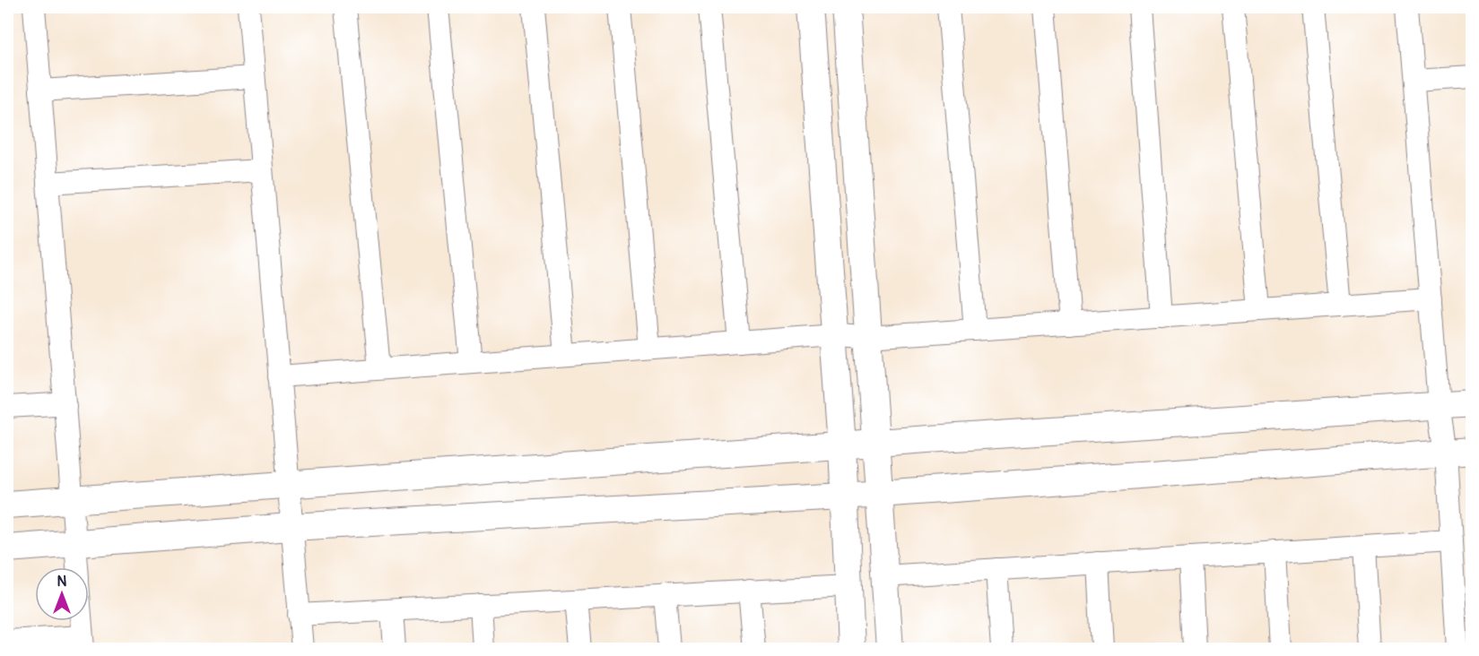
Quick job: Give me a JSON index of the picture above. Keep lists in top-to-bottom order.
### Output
{
  "north": "top"
}
